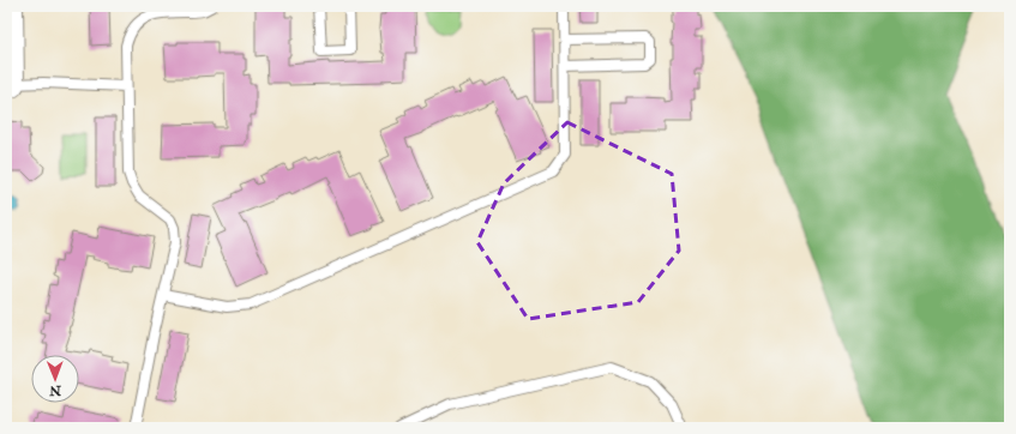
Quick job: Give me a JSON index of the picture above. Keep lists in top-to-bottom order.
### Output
{
  "north": "bottom"
}
